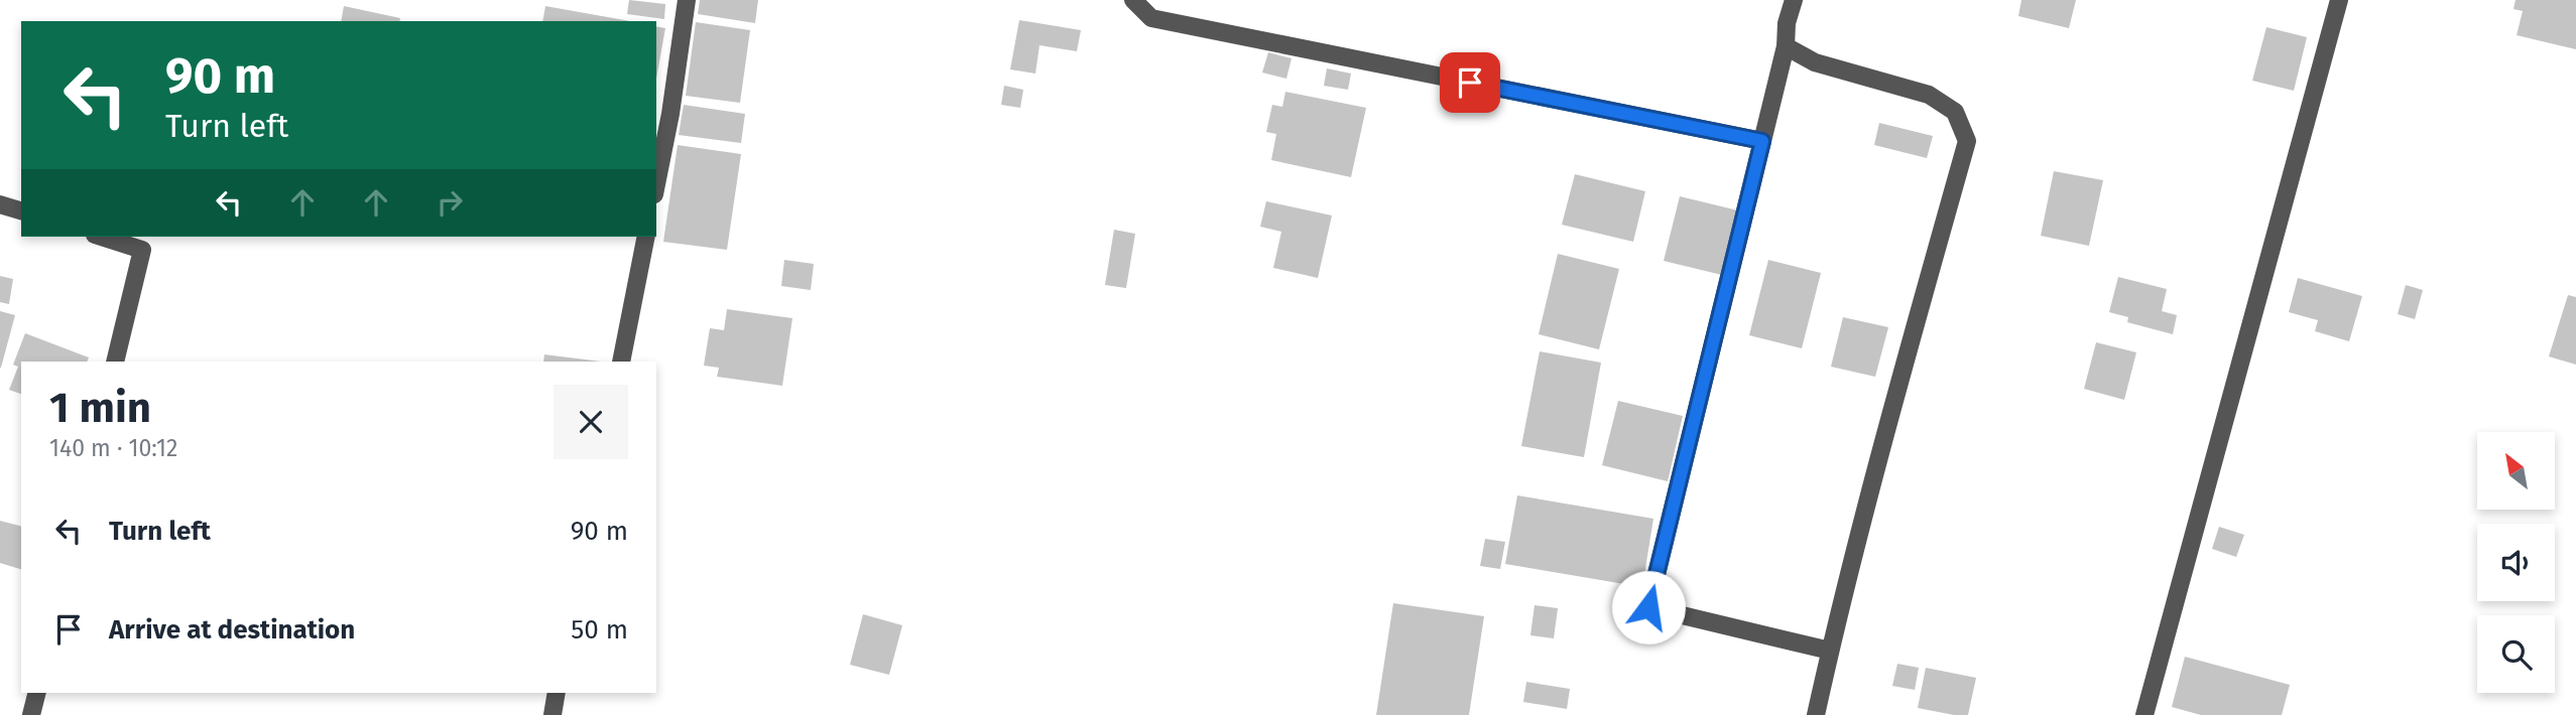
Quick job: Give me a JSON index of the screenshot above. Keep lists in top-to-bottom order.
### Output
{
  "north": "top left",
  "page": {
    "turn": ["90 m", "Turn left"],
    "heading": ["1 min", "140 m · 10:12"],
    "list": [
      {
        "name": "Turn left",
        "value": "90 m"
      },
      {
        "name": "Arrive at destination",
        "value": "50 m"
      }
    ]
  }
}
